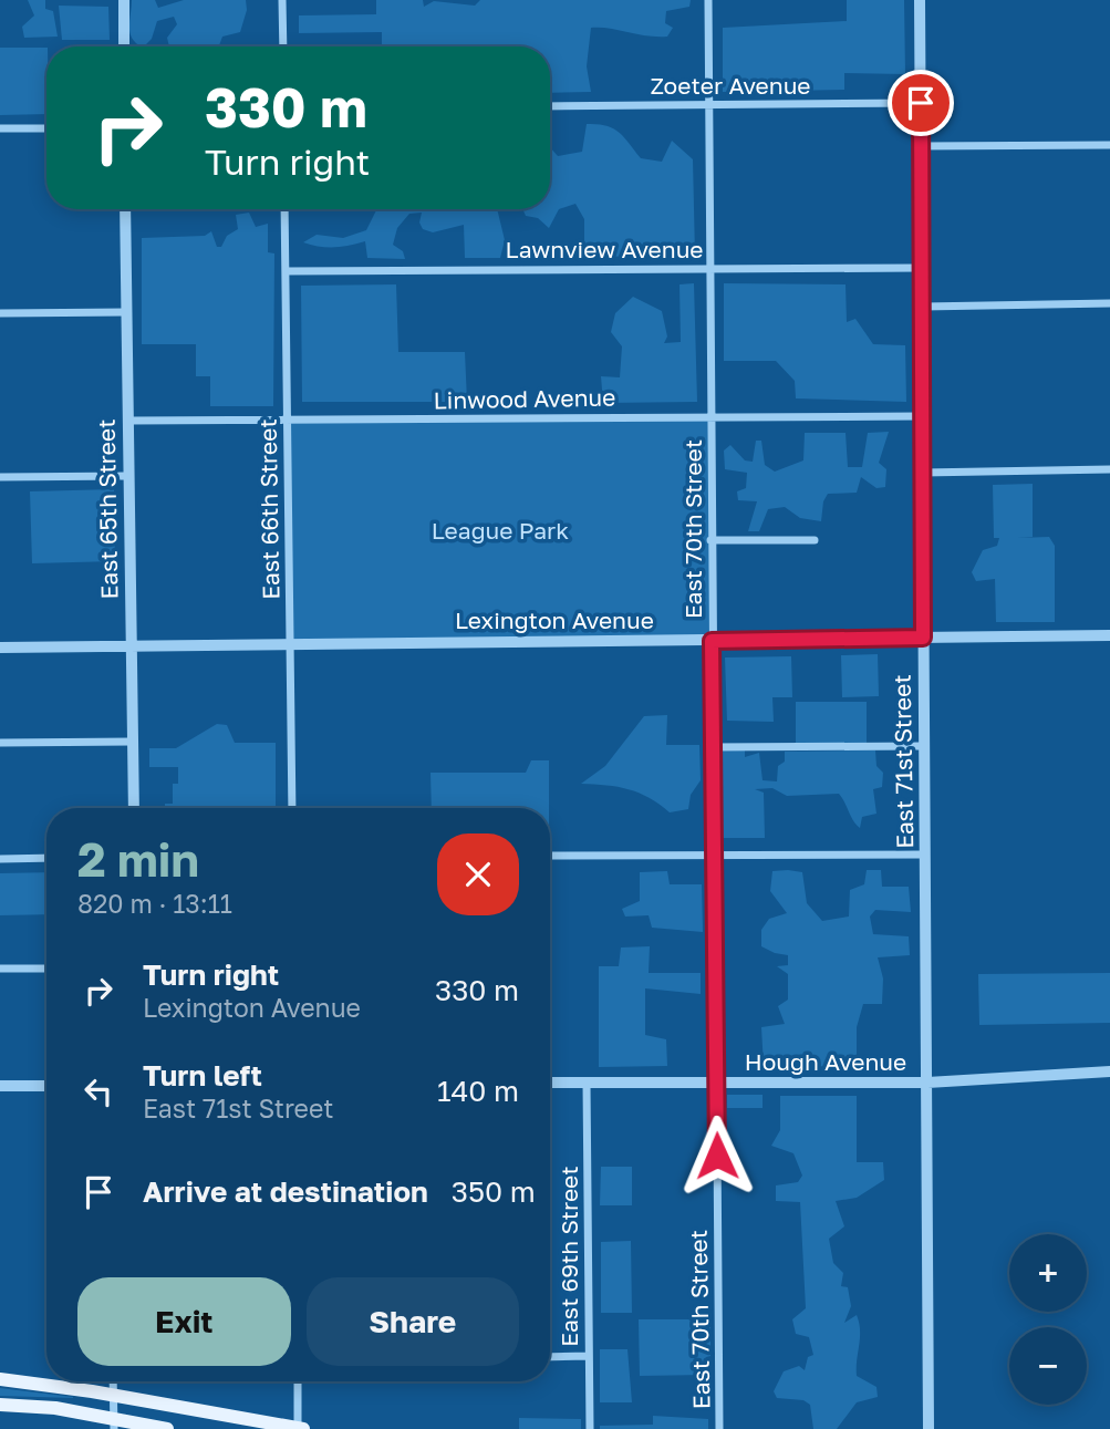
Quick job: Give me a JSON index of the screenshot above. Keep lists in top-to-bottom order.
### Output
{
  "streets": {
    "street": [
      "Zoeter Avenue",
      "Lawnview Avenue",
      "Linwood Avenue",
      "East 65th Street",
      "East 66th Street",
      "East 70th Street",
      "Lexington Avenue",
      "East 71st Street",
      "Hough Avenue",
      "East 69th Street"
    ]
  },
  "crossings": [
    ["Zoeter Avenue", "East 70th Street"],
    ["Zoeter Avenue", "East 71st Street"],
    ["Lawnview Avenue", "East 66th Street"],
    ["Lawnview Avenue", "East 70th Street"],
    ["Lawnview Avenue", "East 71st Street"],
    ["Linwood Avenue", "East 65th Street"],
    ["Linwood Avenue", "East 66th Street"],
    ["Linwood Avenue", "East 70th Street"],
    ["Linwood Avenue", "East 71st Street"],
    ["East 65th Street", "Lexington Avenue"],
    ["East 66th Street", "Lexington Avenue"],
    ["East 70th Street", "Lexington Avenue"],
    ["East 70th Street", "Hough Avenue"],
    ["Lexington Avenue", "East 71st Street"],
    ["East 71st Street", "Hough Avenue"],
    ["Hough Avenue", "East 69th Street"]
  ],
  "parks": ["League Park"],
  "page": {
    "turn": ["330 m", "Turn right"],
    "heading": ["2 min", "820 m · 13:11"],
    "list": [
      {
        "name": "Turn right",
        "note": "Lexington Avenue",
        "value": "330 m"
      },
      {
        "name": "Turn left",
        "note": "East 71st Street",
        "value": "140 m"
      },
      {
        "name": "Arrive at destination",
        "value": "350 m"
      }
    ],
    "map_buttons": ["+", "−"],
    "buttons": ["Exit", "Share"]
  }
}
